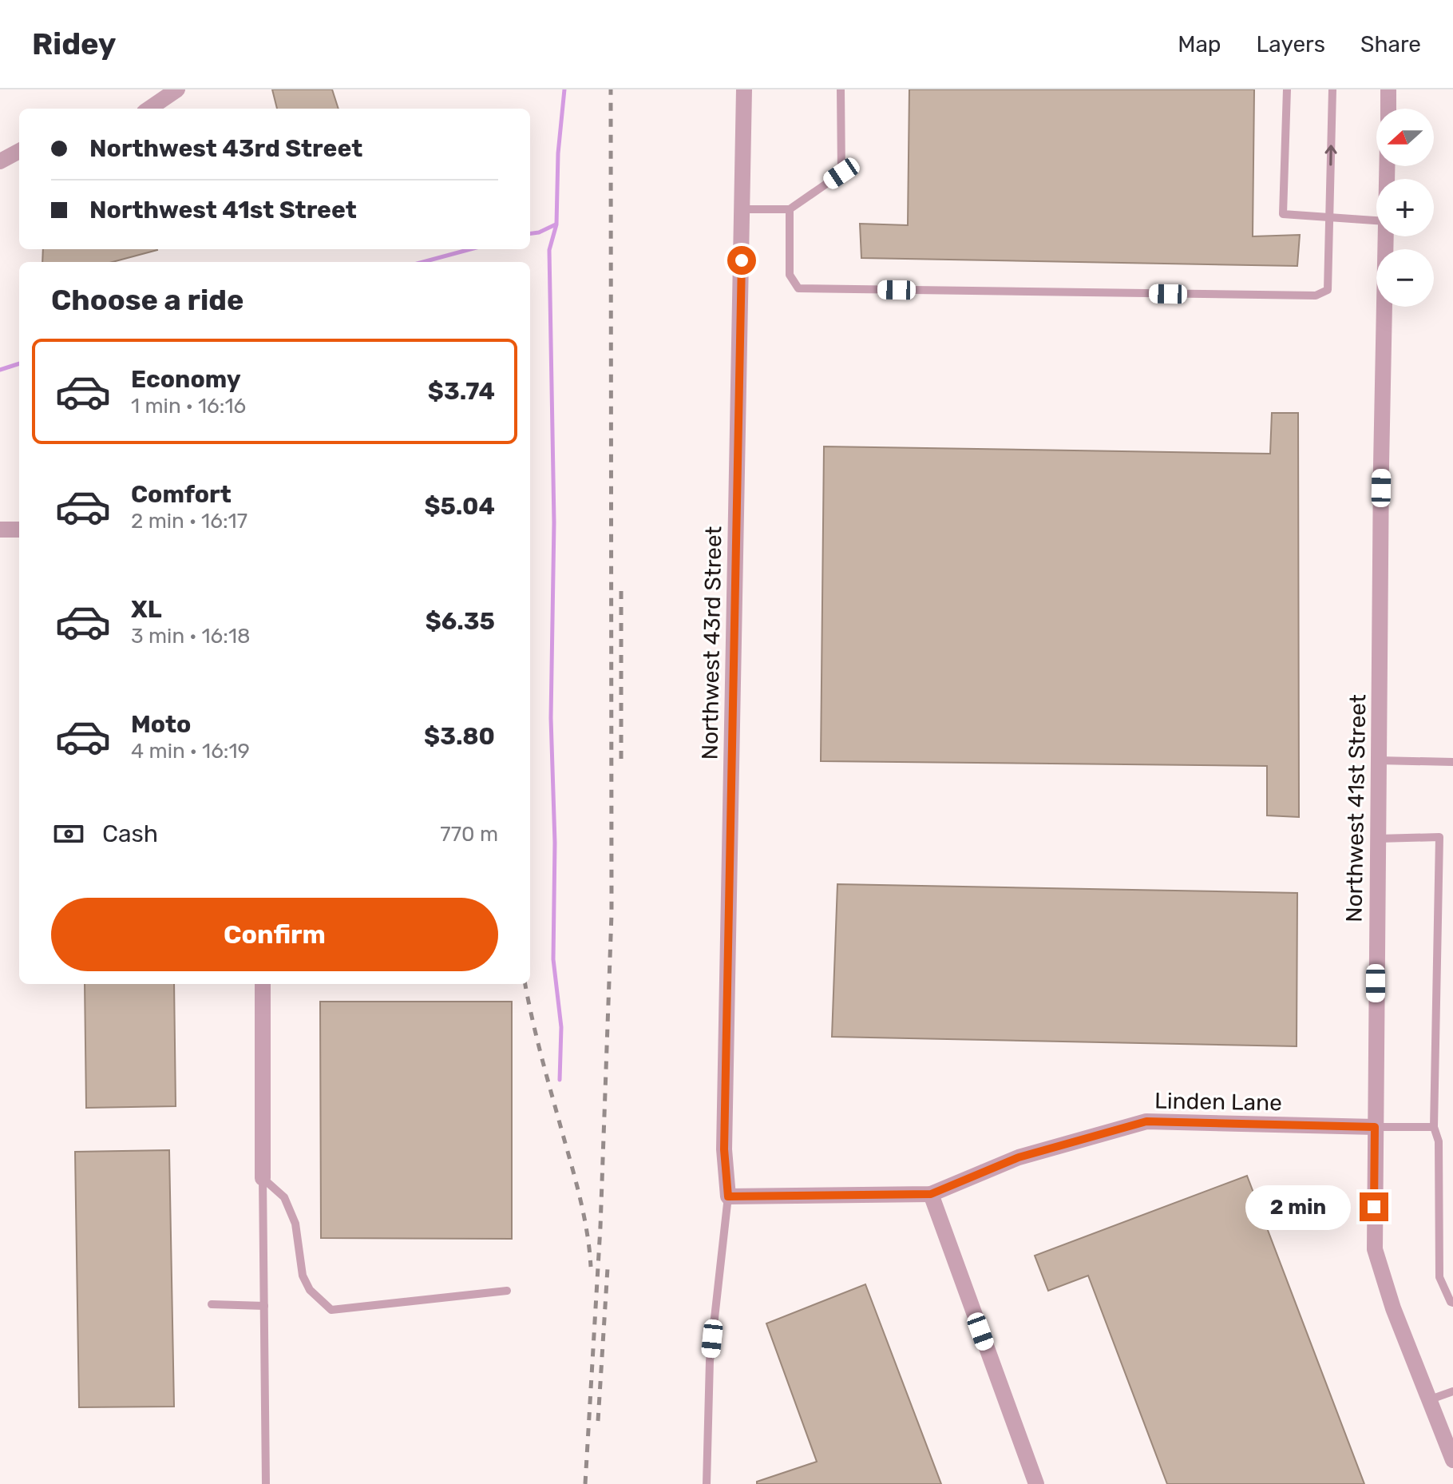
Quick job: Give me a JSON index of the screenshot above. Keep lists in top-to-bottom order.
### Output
{
  "streets": {
    "street": ["Northwest 43rd Street", "Northwest 41st Street", "Linden Lane"]
  },
  "crossings": [
    ["Northwest 43rd Street", "Linden Lane"],
    ["Northwest 41st Street", "Linden Lane"]
  ],
  "north": "left",
  "page": {
    "header": "Ridey",
    "nav": ["Map", "Layers", "Share"],
    "map_buttons": ["+", "−"],
    "banner": ["Northwest 43rd Street", "Northwest 41st Street"],
    "heading": "Choose a ride",
    "list": [
      {
        "name": "Economy",
        "note": "1 min · 16:16",
        "value": "$3.74"
      },
      {
        "name": "Comfort",
        "note": "2 min · 16:17",
        "value": "$5.04"
      },
      {
        "name": "XL",
        "note": "3 min · 16:18",
        "value": "$6.35"
      },
      {
        "name": "Moto",
        "note": "4 min · 16:19",
        "value": "$3.80"
      }
    ],
    "pay": ["Cash", "770 m"],
    "buttons": "Confirm",
    "bubble": "2 min"
  }
}
